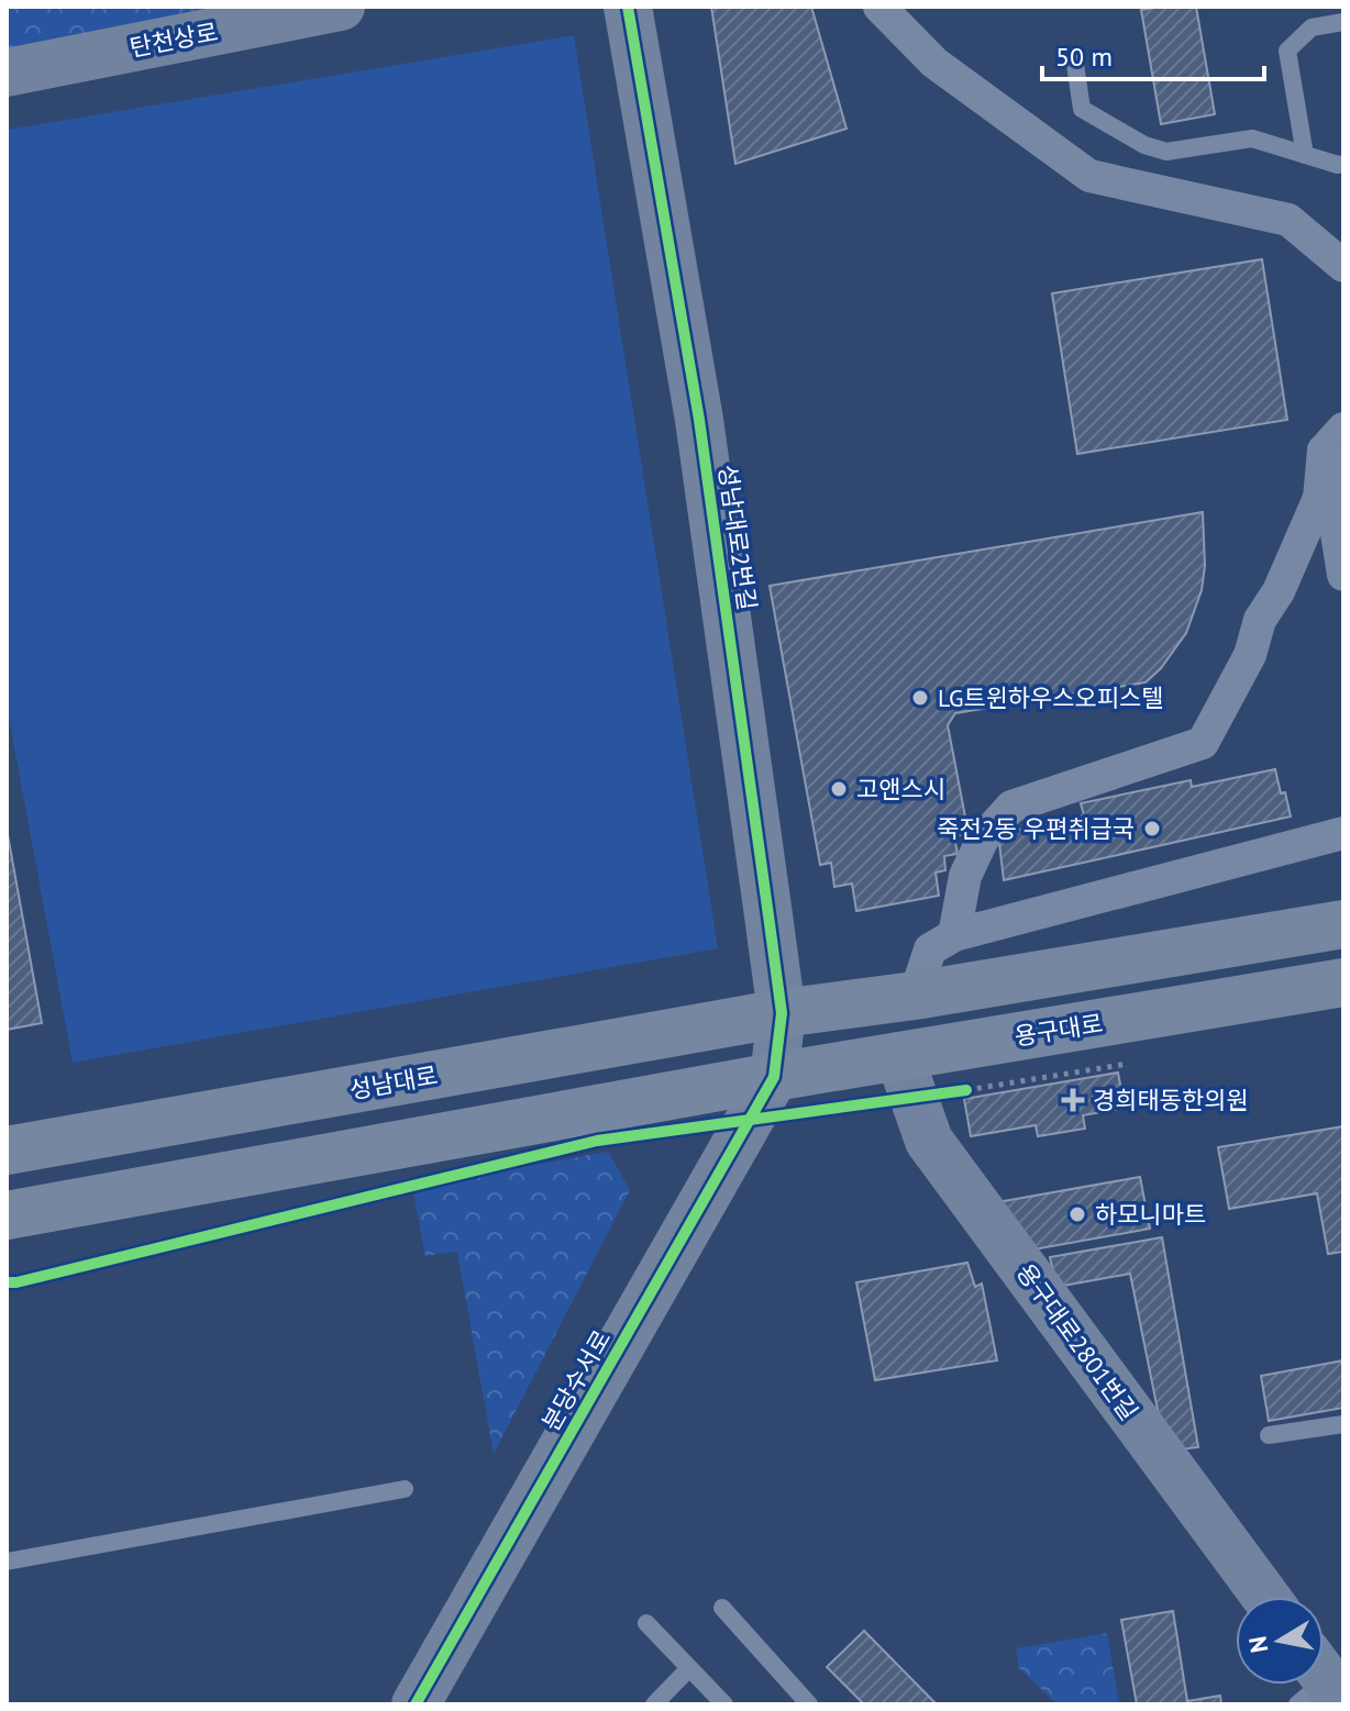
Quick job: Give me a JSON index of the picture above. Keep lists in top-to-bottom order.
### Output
{
  "streets": {
    "main road": ["용구대로", "성남대로"],
    "street": [
      "탄천상로",
      "성남대로2번길",
      "용구대로2801번길",
      "분당수서로"
    ]
  },
  "crossings": [
    ["성남대로2번길", "용구대로"],
    ["성남대로2번길", "성남대로"],
    ["성남대로2번길", "분당수서로"],
    ["용구대로", "용구대로2801번길"],
    ["용구대로", "분당수서로"]
  ],
  "places": {
    "other": [
      "LG트윈하우스오피스텔",
      "고앤스시",
      "죽전2동 우편취급국",
      "하모니마트"
    ],
    "health": ["경희태동한의원"]
  },
  "scale_bar": "50 m",
  "north": "left"
}
